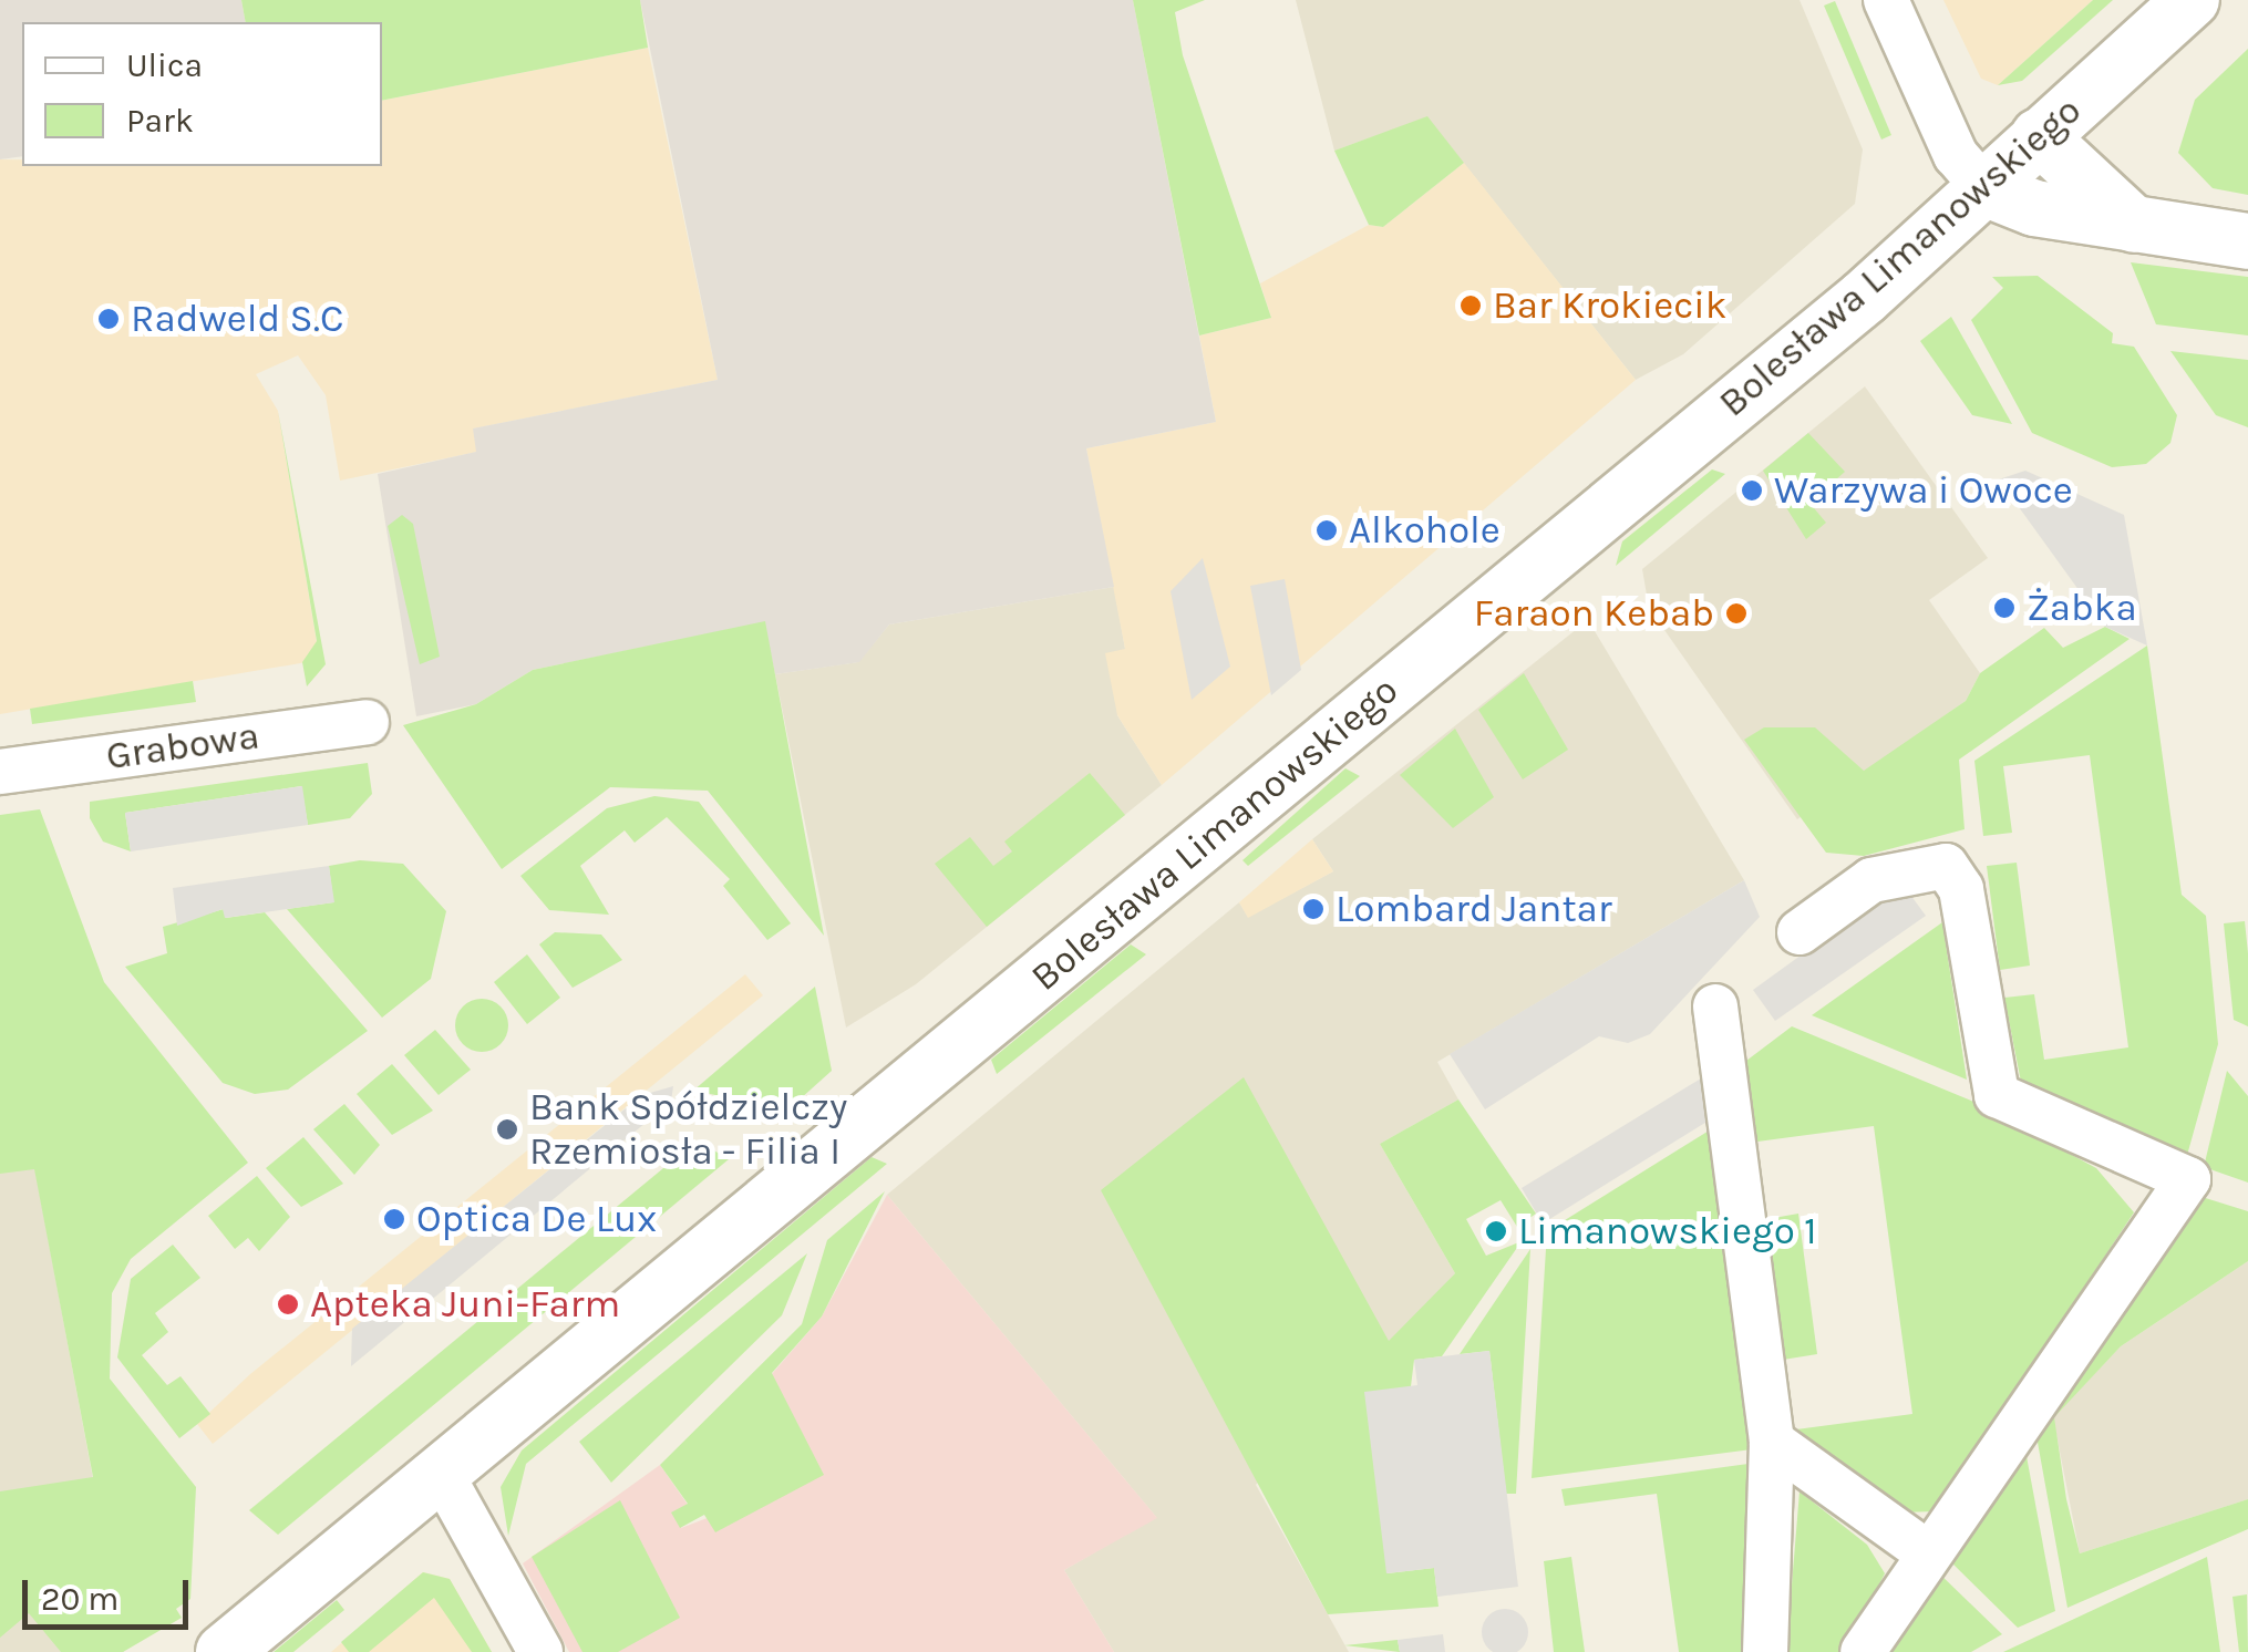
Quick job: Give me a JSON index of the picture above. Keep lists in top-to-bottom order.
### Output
{
  "streets": {
    "street": ["Bolesława Limanowskiego", "Grabowa"]
  },
  "places": [
    "Bar Krokiecik",
    "Radweld S.C",
    "Warzywa i Owoce",
    "Alkohole",
    "Żabka",
    "Faraon Kebab",
    "Lombard Jantar",
    "Bank Spółdzielczy Rzemiosła - Filia I",
    "Optica De Lux",
    "Limanowskiego 1",
    "Apteka Juni-Farm"
  ],
  "legend": ["Ulica", "Park"],
  "scale_bar": "20 m"
}
